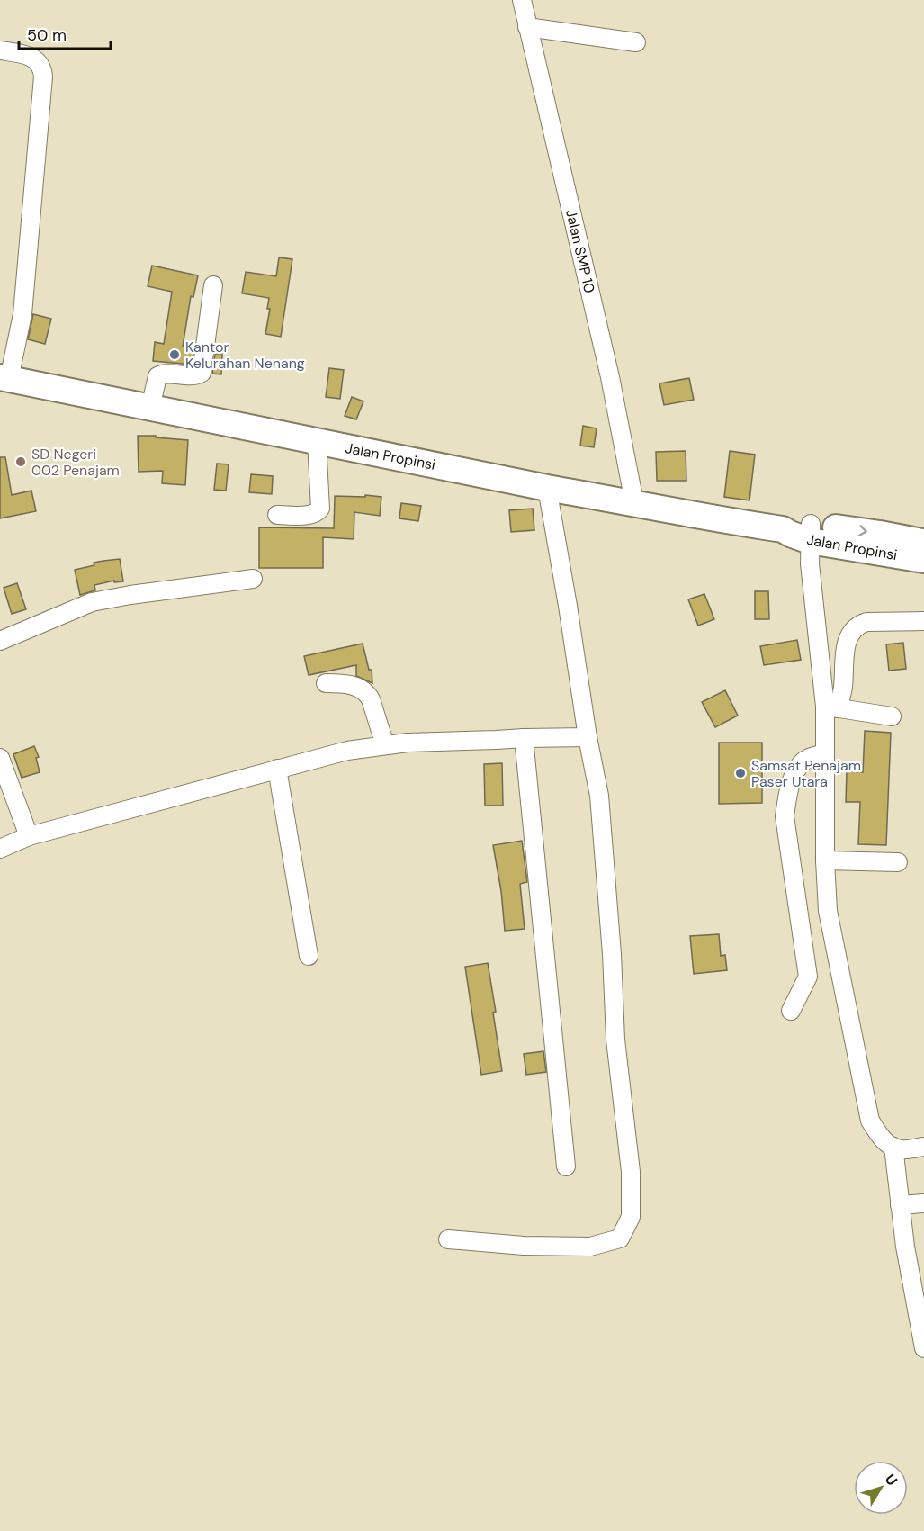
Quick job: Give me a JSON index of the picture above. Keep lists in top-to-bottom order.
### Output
{
  "streets": {
    "highway": ["Jalan Propinsi"],
    "street": ["Jalan SMP 10"]
  },
  "crossings": [
    ["Jalan SMP 10", "Jalan Propinsi"]
  ],
  "places": ["Kantor Kelurahan Nenang", "SD Negeri 002 Penajam", "Samsat Penajam Paser Utara"],
  "scale_bar": "50 m",
  "north": "top right"
}
